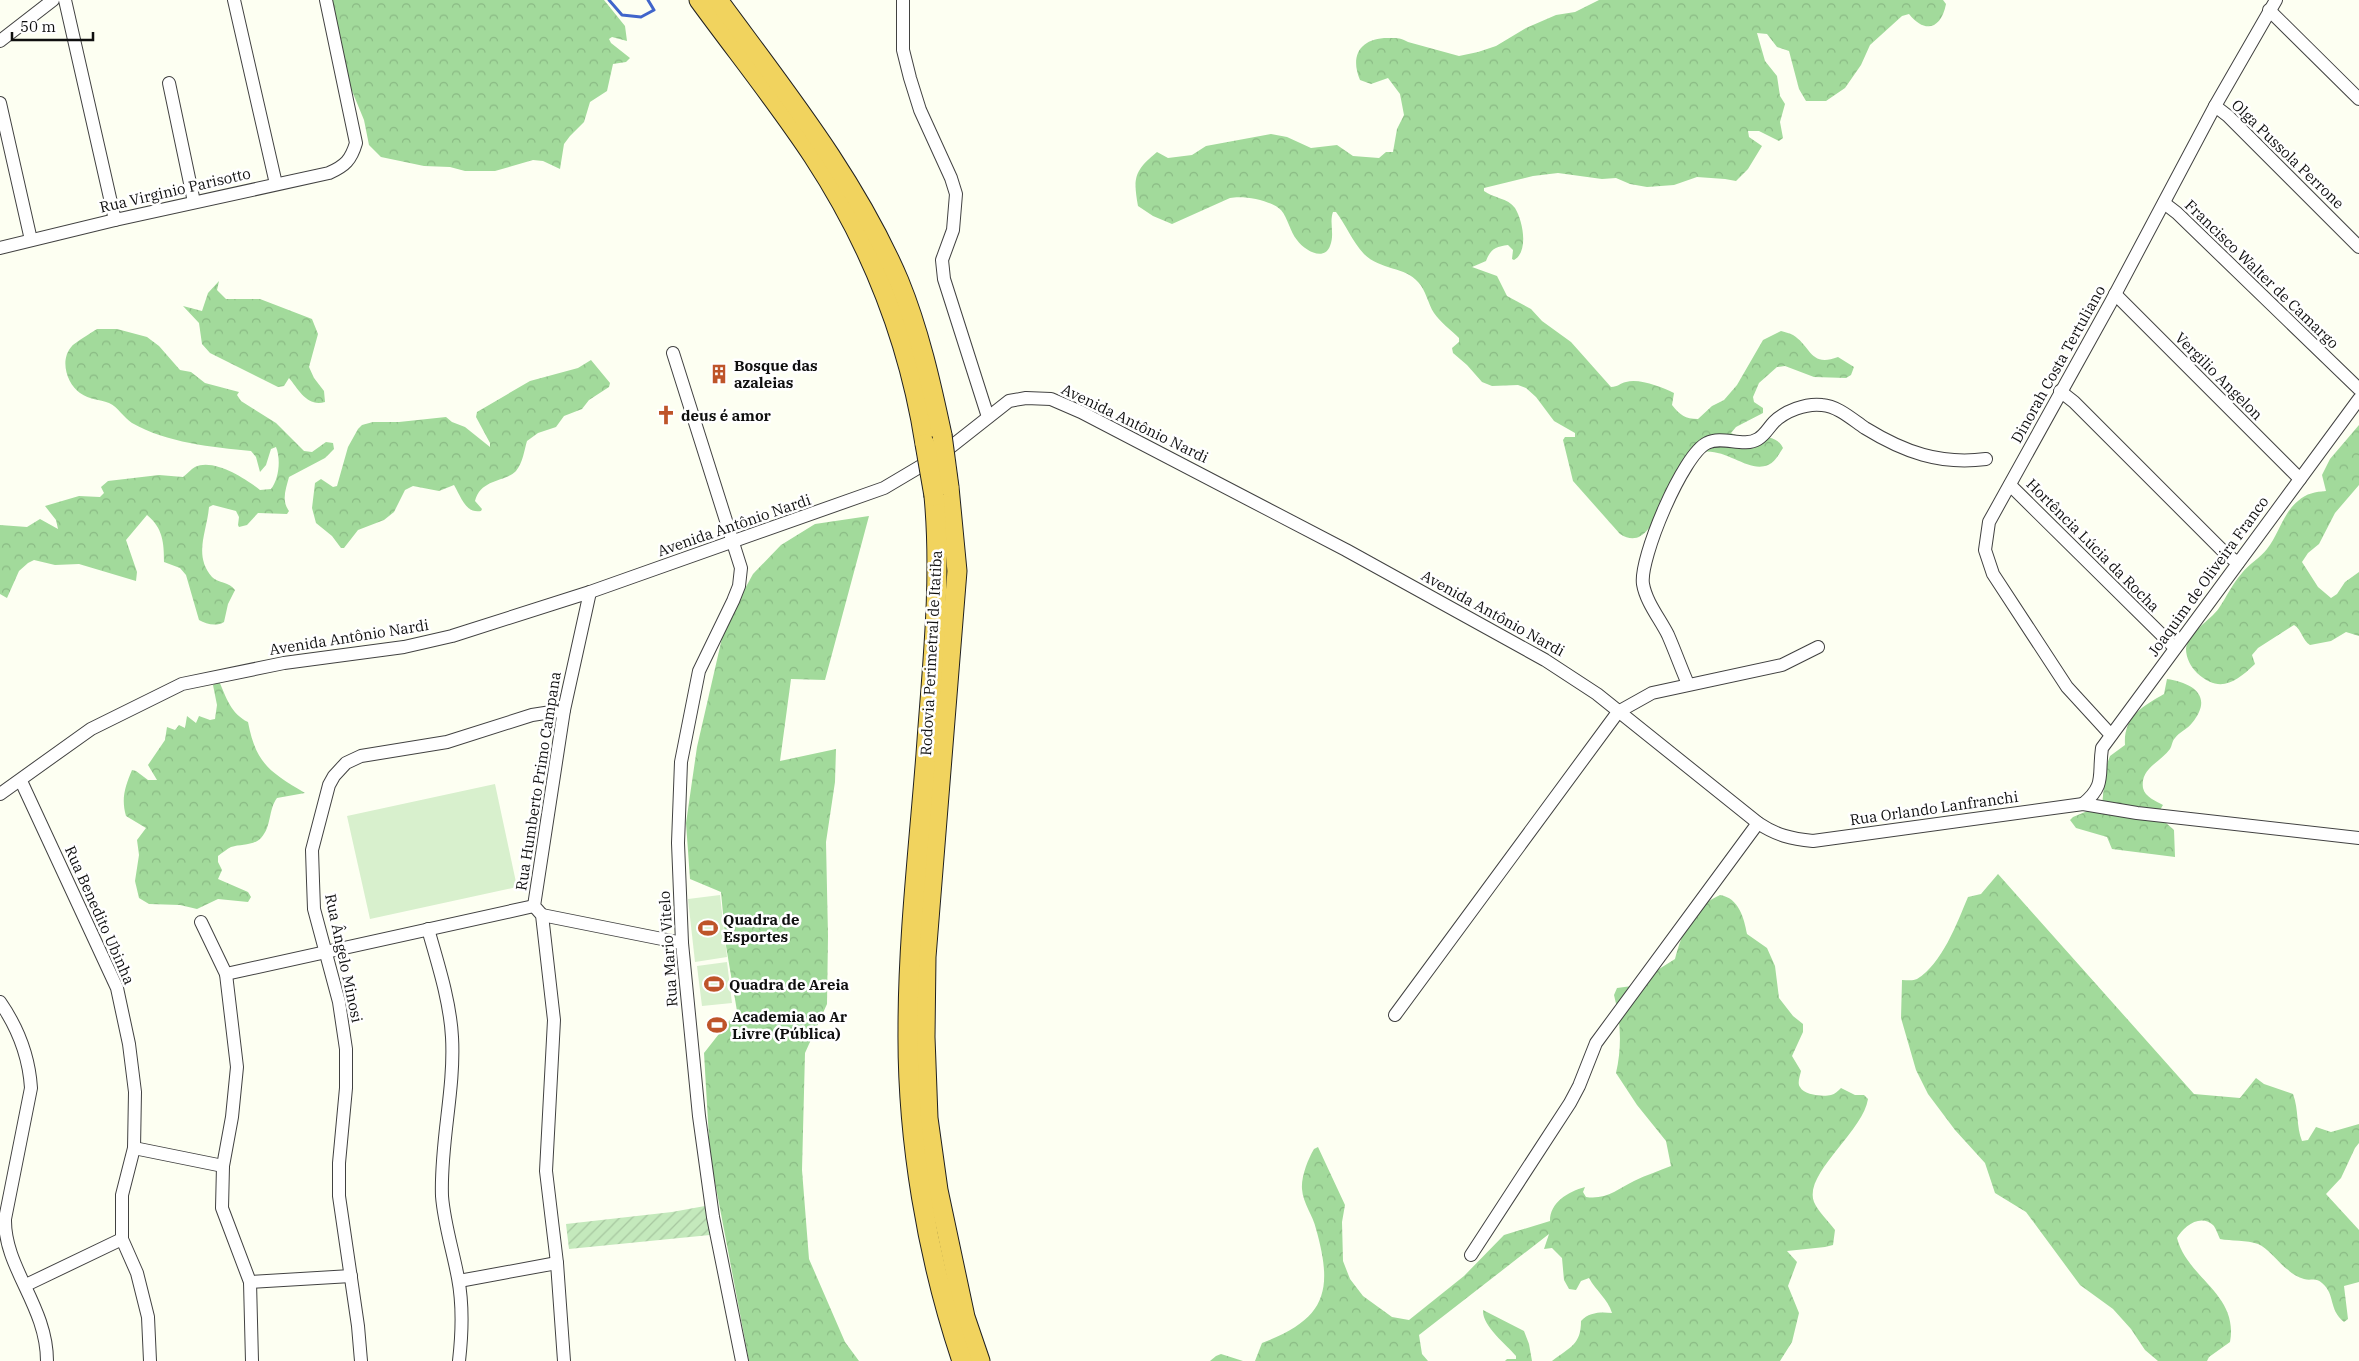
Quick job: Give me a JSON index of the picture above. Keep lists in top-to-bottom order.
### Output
{
  "streets": {
    "highway": ["Rodovia Perimetral de Itatiba"],
    "street": [
      "Olga Pussola Perrone",
      "Rua Virginio Parisotto",
      "Francisco Walter de Camargo",
      "Dinorah Costa Tertuliano",
      "Vergilio Angelon",
      "Avenida Antônio Nardi",
      "Hortência Lúcia da Rocha",
      "Joaquim de Oliveira Franco",
      "Rua Humberto Primo Campana",
      "Rua Orlando Lanfranchi",
      "Rua Benedito Ubinha",
      "Rua Mario Vitelo",
      "Rua Ângelo Minosi"
    ]
  },
  "crossings": [
    ["Olga Pussola Perrone", "Dinorah Costa Tertuliano"],
    ["Francisco Walter de Camargo", "Dinorah Costa Tertuliano"],
    ["Dinorah Costa Tertuliano", "Vergilio Angelon"],
    ["Dinorah Costa Tertuliano", "Hortência Lúcia da Rocha"],
    ["Dinorah Costa Tertuliano", "Joaquim de Oliveira Franco"],
    ["Vergilio Angelon", "Joaquim de Oliveira Franco"],
    ["Avenida Antônio Nardi", "Rua Humberto Primo Campana"],
    ["Avenida Antônio Nardi", "Rua Orlando Lanfranchi"],
    ["Avenida Antônio Nardi", "Rua Benedito Ubinha"],
    ["Avenida Antônio Nardi", "Rua Mario Vitelo"],
    ["Hortência Lúcia da Rocha", "Joaquim de Oliveira Franco"],
    ["Joaquim de Oliveira Franco", "Rua Orlando Lanfranchi"],
    ["Rua Humberto Primo Campana", "Rua Ângelo Minosi"]
  ],
  "places": {
    "building": ["Bosque das azaleias"],
    "church": ["deus é amor"],
    "sports": ["Quadra de Esportes", "Quadra de Areia", "Academia ao Ar Livre (Pública)"]
  },
  "scale_bar": "50 m"
}
